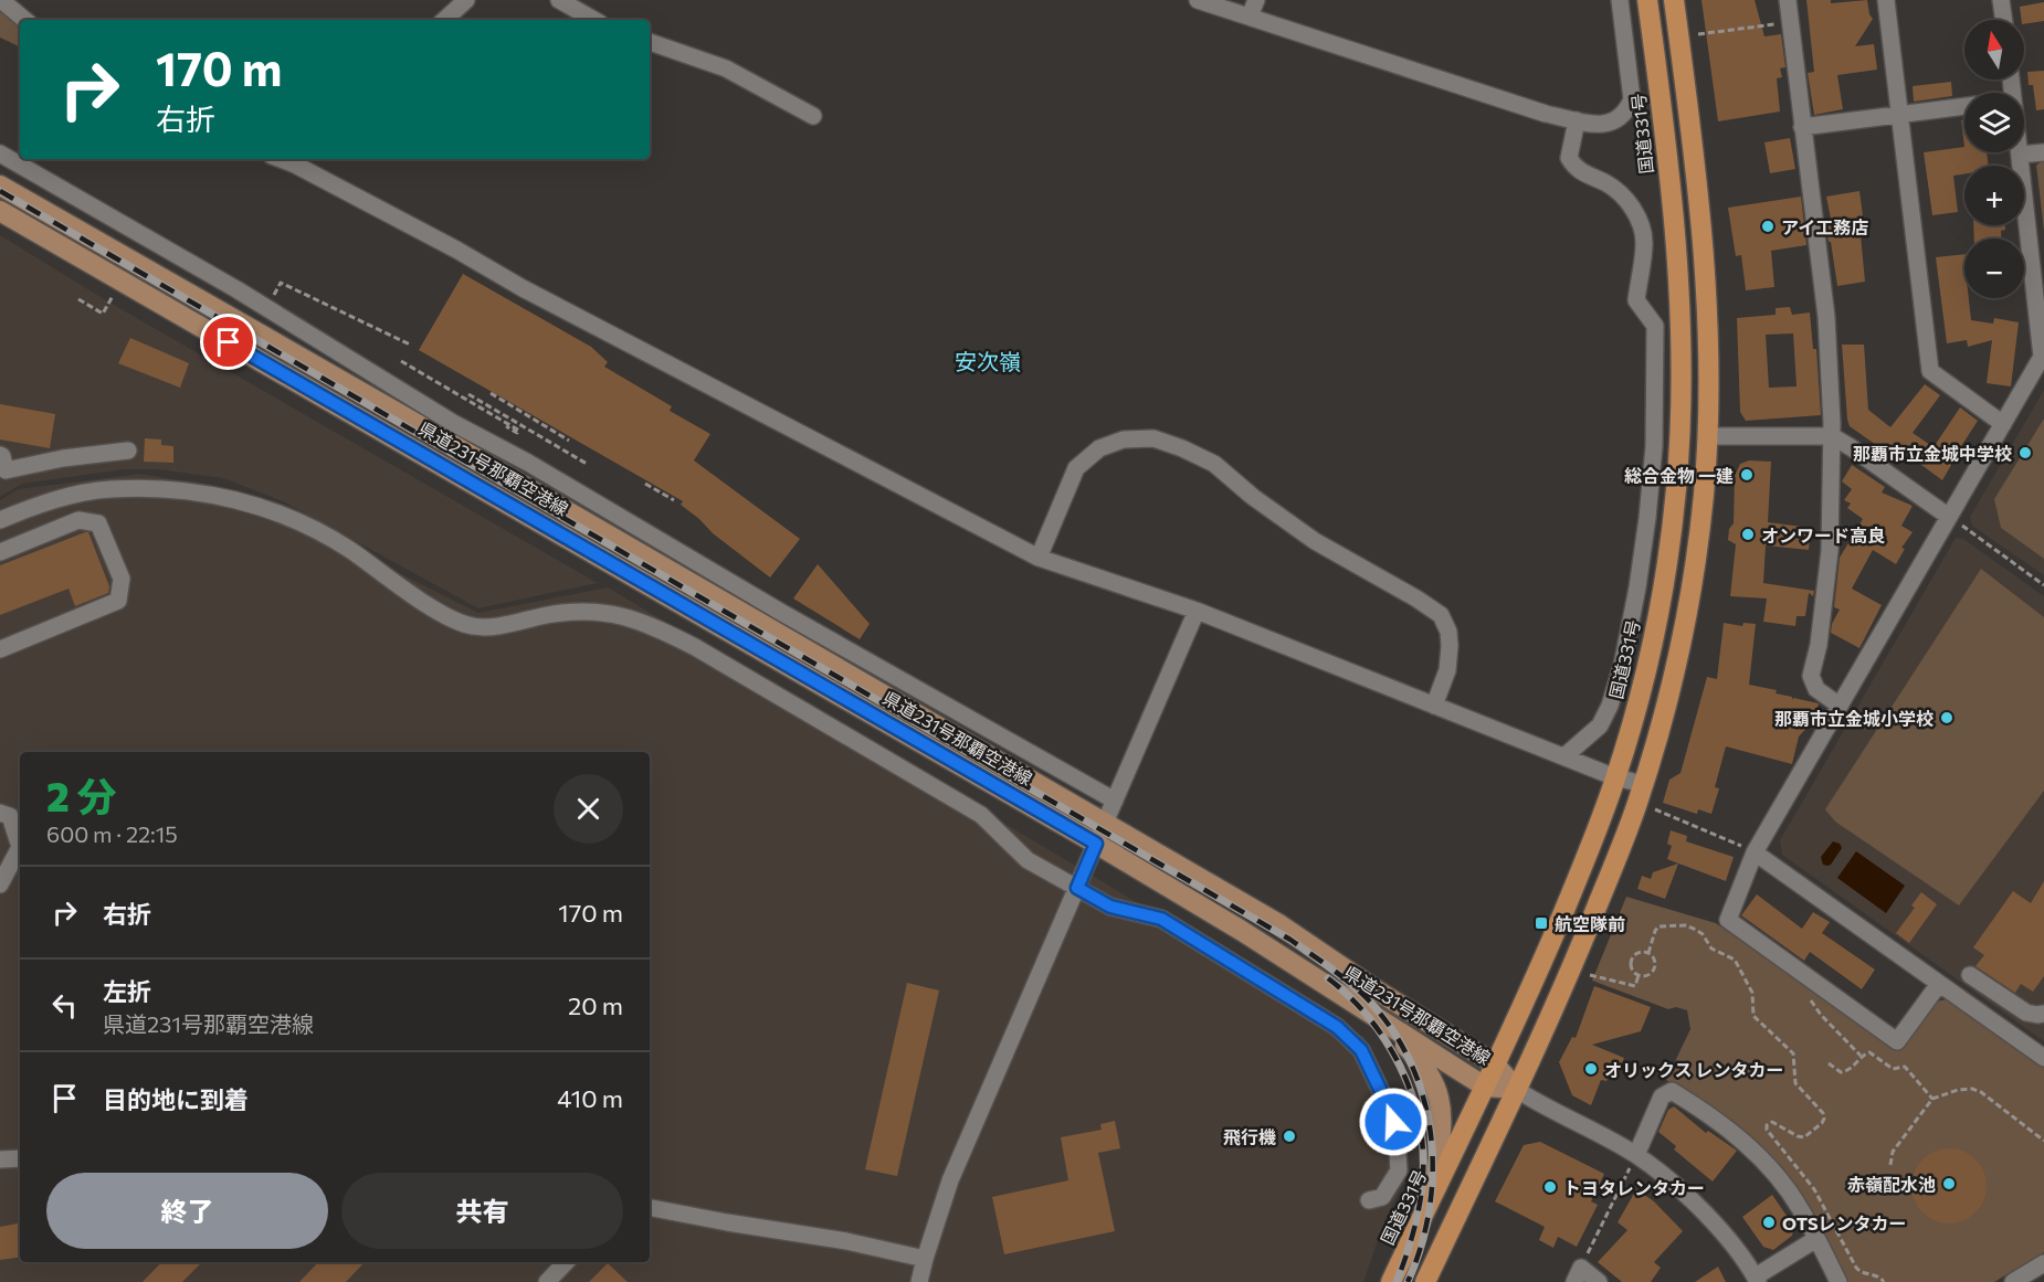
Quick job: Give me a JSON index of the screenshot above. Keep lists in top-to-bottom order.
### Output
{
  "streets": {
    "highway": ["国道331号"],
    "main road": ["県道231号那覇空港線"]
  },
  "crossings": [
    ["国道331号", "県道231号那覇空港線"]
  ],
  "districts": ["安次嶺"],
  "places": {
    "other": [
      "アイ工務店",
      "那覇市立金城中学校",
      "総合金物 一建",
      "オンワード高良",
      "那覇市立金城小学校",
      "オリックス レンタカー",
      "飛行機",
      "赤嶺配水池",
      "トヨタレンタカー",
      "OTSレンタカー"
    ],
    "transit": ["航空隊前"]
  },
  "north": "top",
  "page": {
    "map_buttons": ["+", "−"],
    "turn": ["170 m", "右折"],
    "heading": ["2 分", "600 m · 22:15"],
    "list": [
      {
        "name": "右折",
        "value": "170 m"
      },
      {
        "name": "左折",
        "note": "県道231号那覇空港線",
        "value": "20 m"
      },
      {
        "name": "目的地に到着",
        "value": "410 m"
      }
    ],
    "buttons": ["終了", "共有"]
  }
}
